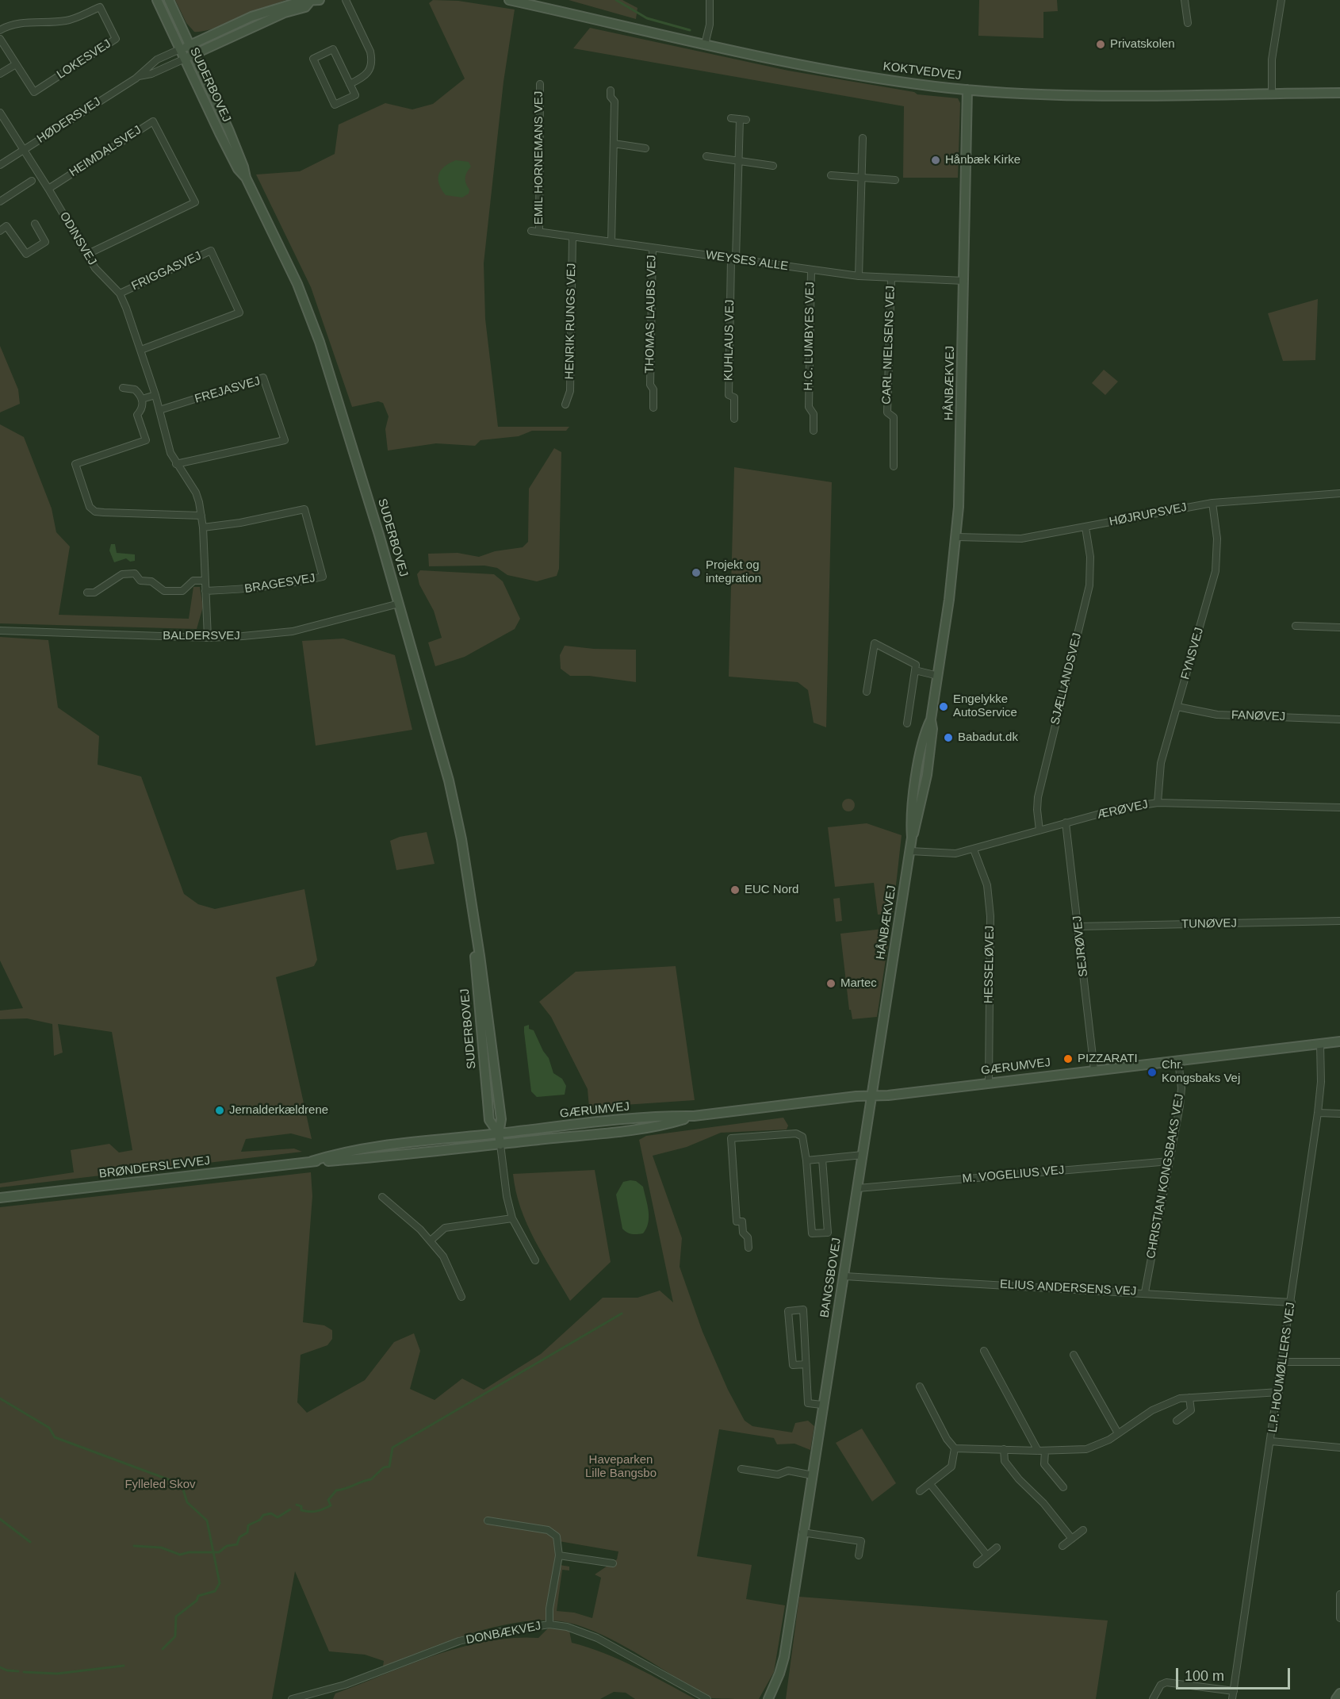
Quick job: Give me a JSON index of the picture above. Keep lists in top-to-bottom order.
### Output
{
  "streets": {
    "street": [
      "LOKESVEJ",
      "KOKTVEDVEJ",
      "SUDERBOVEJ",
      "HØDERSVEJ",
      "HEIMDALSVEJ",
      "EMIL HORNEMANS VEJ",
      "ODINSVEJ",
      "WEYSES ALLE",
      "FRIGGASVEJ",
      "THOMAS LAUBS VEJ",
      "HENRIK RUNGS VEJ",
      "H.C. LUMBYES VEJ",
      "KUHLAUS VEJ",
      "CARL NIELSENS VEJ",
      "HÅNBÆKVEJ",
      "FREJASVEJ",
      "HØJRUPSVEJ",
      "BRAGESVEJ",
      "BALDERSVEJ",
      "FYNSVEJ",
      "SJÆLLANDSVEJ",
      "FANØVEJ",
      "ÆRØVEJ",
      "TUNØVEJ",
      "SEJRØVEJ",
      "HESSELØVEJ",
      "GÆRUMVEJ",
      "BRØNDERSLEVVEJ",
      "M. VOGELIUS VEJ",
      "CHRISTIAN KONGSBAKS VEJ",
      "BANGSBOVEJ",
      "ELIUS ANDERSENS VEJ",
      "L.P. HOUMØLLERS VEJ",
      "DONBÆKVEJ"
    ]
  },
  "crossings": [
    ["KOKTVEDVEJ", "HÅNBÆKVEJ"],
    ["SUDERBOVEJ", "HØDERSVEJ"],
    ["SUDERBOVEJ", "BALDERSVEJ"],
    ["SUDERBOVEJ", "GÆRUMVEJ"],
    ["SUDERBOVEJ", "BRØNDERSLEVVEJ"],
    ["HØDERSVEJ", "ODINSVEJ"],
    ["HEIMDALSVEJ", "ODINSVEJ"],
    ["EMIL HORNEMANS VEJ", "WEYSES ALLE"],
    ["ODINSVEJ", "FRIGGASVEJ"],
    ["ODINSVEJ", "FREJASVEJ"],
    ["ODINSVEJ", "BRAGESVEJ"],
    ["ODINSVEJ", "BALDERSVEJ"],
    ["WEYSES ALLE", "THOMAS LAUBS VEJ"],
    ["WEYSES ALLE", "HENRIK RUNGS VEJ"],
    ["WEYSES ALLE", "H.C. LUMBYES VEJ"],
    ["WEYSES ALLE", "KUHLAUS VEJ"],
    ["WEYSES ALLE", "CARL NIELSENS VEJ"],
    ["WEYSES ALLE", "HÅNBÆKVEJ"],
    ["HÅNBÆKVEJ", "HØJRUPSVEJ"],
    ["HÅNBÆKVEJ", "ÆRØVEJ"],
    ["HÅNBÆKVEJ", "GÆRUMVEJ"],
    ["HÅNBÆKVEJ", "BANGSBOVEJ"],
    ["HØJRUPSVEJ", "FYNSVEJ"],
    ["HØJRUPSVEJ", "SJÆLLANDSVEJ"],
    ["FYNSVEJ", "FANØVEJ"],
    ["FYNSVEJ", "ÆRØVEJ"],
    ["SJÆLLANDSVEJ", "ÆRØVEJ"],
    ["ÆRØVEJ", "SEJRØVEJ"],
    ["ÆRØVEJ", "HESSELØVEJ"],
    ["TUNØVEJ", "SEJRØVEJ"],
    ["SEJRØVEJ", "GÆRUMVEJ"],
    ["HESSELØVEJ", "GÆRUMVEJ"],
    ["GÆRUMVEJ", "BRØNDERSLEVVEJ"],
    ["GÆRUMVEJ", "CHRISTIAN KONGSBAKS VEJ"],
    ["GÆRUMVEJ", "BANGSBOVEJ"],
    ["GÆRUMVEJ", "L.P. HOUMØLLERS VEJ"],
    ["M. VOGELIUS VEJ", "CHRISTIAN KONGSBAKS VEJ"],
    ["M. VOGELIUS VEJ", "BANGSBOVEJ"],
    ["CHRISTIAN KONGSBAKS VEJ", "ELIUS ANDERSENS VEJ"],
    ["BANGSBOVEJ", "ELIUS ANDERSENS VEJ"],
    ["ELIUS ANDERSENS VEJ", "L.P. HOUMØLLERS VEJ"]
  ],
  "parks": ["Haveparken Lille Bangsbo", "Fylleled Skov"],
  "places": [
    "Privatskolen",
    "Hånbæk Kirke",
    "Projekt og integration",
    "Engelykke AutoService",
    "Babadut.dk",
    "EUC Nord",
    "Martec",
    "PIZZARATI",
    "Chr. Kongsbaks Vej",
    "Jernalderkældrene"
  ],
  "scale_bar": "100 m"
}
